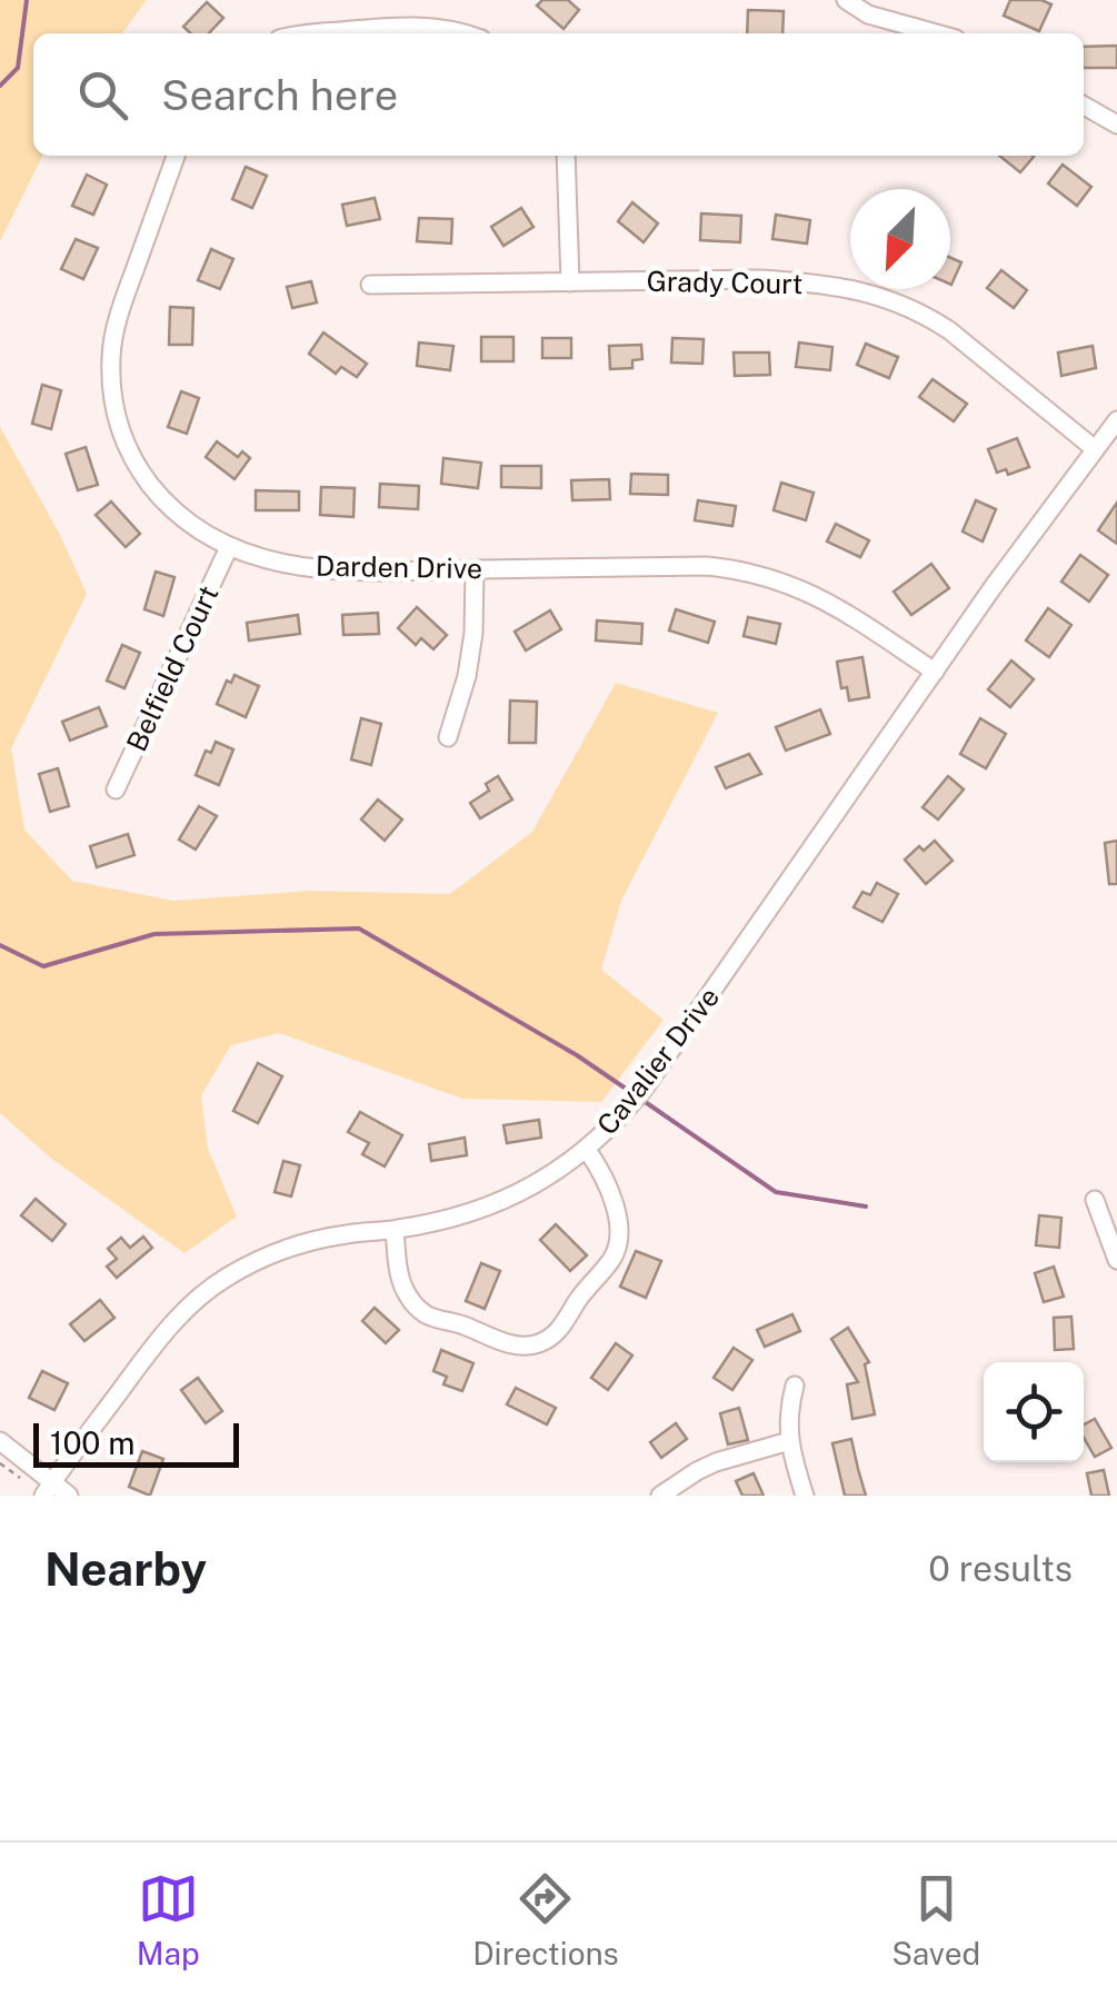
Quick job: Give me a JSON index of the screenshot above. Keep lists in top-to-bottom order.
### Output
{
  "streets": {
    "street": [
      "Grady Court",
      "Darden Drive",
      "Belfield Court",
      "Cavalier Drive"
    ]
  },
  "crossings": [
    ["Grady Court", "Cavalier Drive"],
    ["Darden Drive", "Belfield Court"],
    ["Darden Drive", "Cavalier Drive"]
  ],
  "scale_bar": "100 m",
  "north": "bottom left",
  "page": {
    "search": "Search here",
    "scale": "100 m",
    "heading": ["Nearby", "0 results"],
    "nav": ["Map", "Directions", "Saved"]
  }
}
